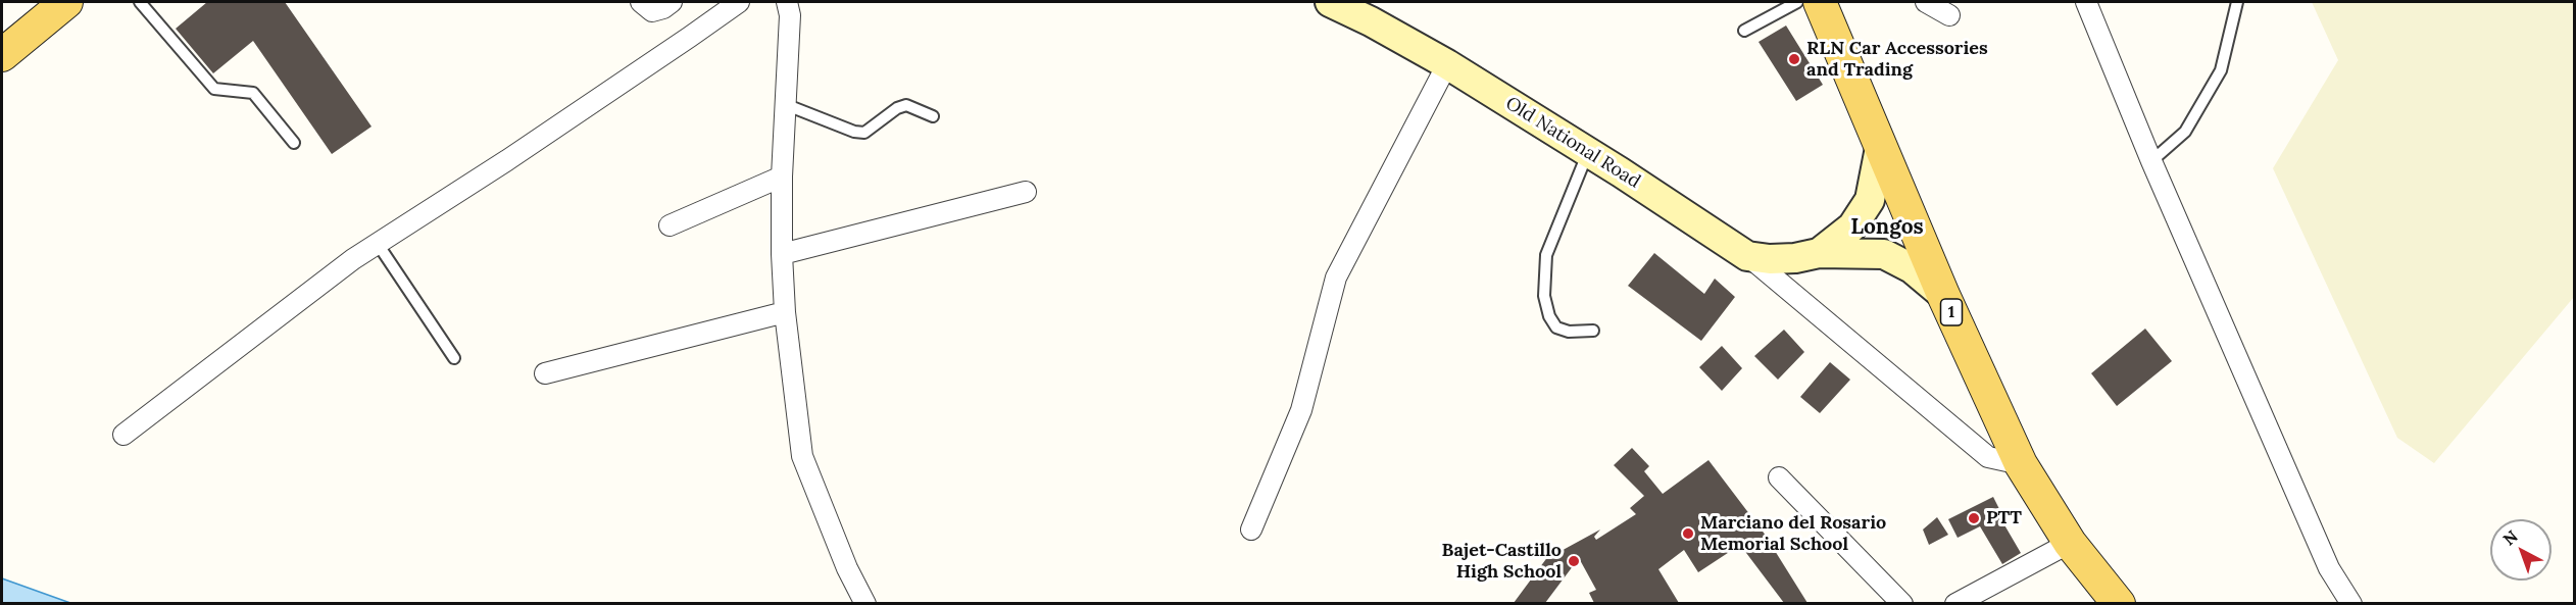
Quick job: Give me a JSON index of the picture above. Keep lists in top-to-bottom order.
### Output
{
  "streets": {
    "main road": ["Old National Road", "1"]
  },
  "crossings": [
    ["Old National Road", "1"]
  ],
  "districts": ["Longos"],
  "places": [
    "RLN Car Accessories and Trading",
    "PTT",
    "Marciano del Rosario Memorial School",
    "Bajet-Castillo High School"
  ],
  "north": "top left"
}
